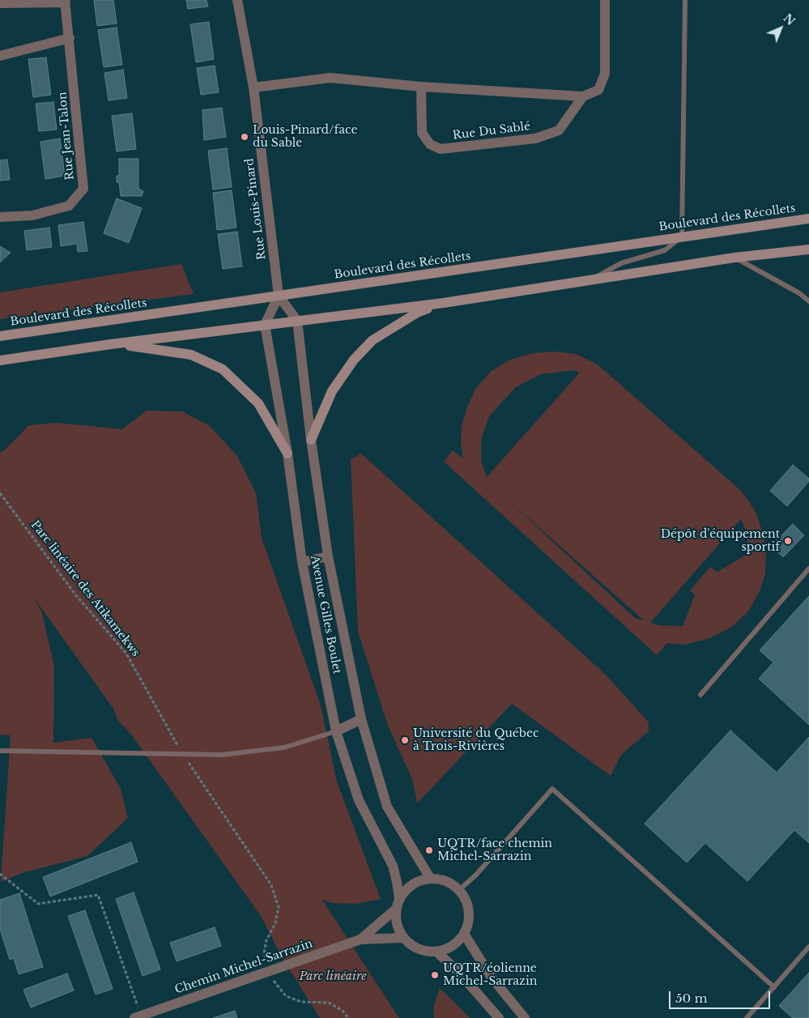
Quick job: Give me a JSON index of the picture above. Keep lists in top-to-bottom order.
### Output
{
  "streets": {
    "main road": ["Boulevard des Récollets"],
    "street": [
      "Rue Du Sablé",
      "Rue Jean-Talon",
      "Rue Louis-Pinard",
      "Avenue Gilles Boulet",
      "Chemin Michel-Sarrazin"
    ],
    "path": ["Parc linéaire des Atikamekws"]
  },
  "crossings": [
    ["Rue Louis-Pinard", "Boulevard des Récollets"],
    ["Rue Louis-Pinard", "Avenue Gilles Boulet"],
    ["Avenue Gilles Boulet", "Chemin Michel-Sarrazin"]
  ],
  "parks": ["Parc linéaire"],
  "places": [
    "Louis-Pinard/face du Sable",
    "Dépôt d'équipement sportif",
    "Université du Québec à Trois-Rivières",
    "UQTR/face chemin Michel-Sarrazin",
    "UQTR/éolienne Michel-Sarrazin"
  ],
  "scale_bar": "50 m",
  "north": "top right"
}
